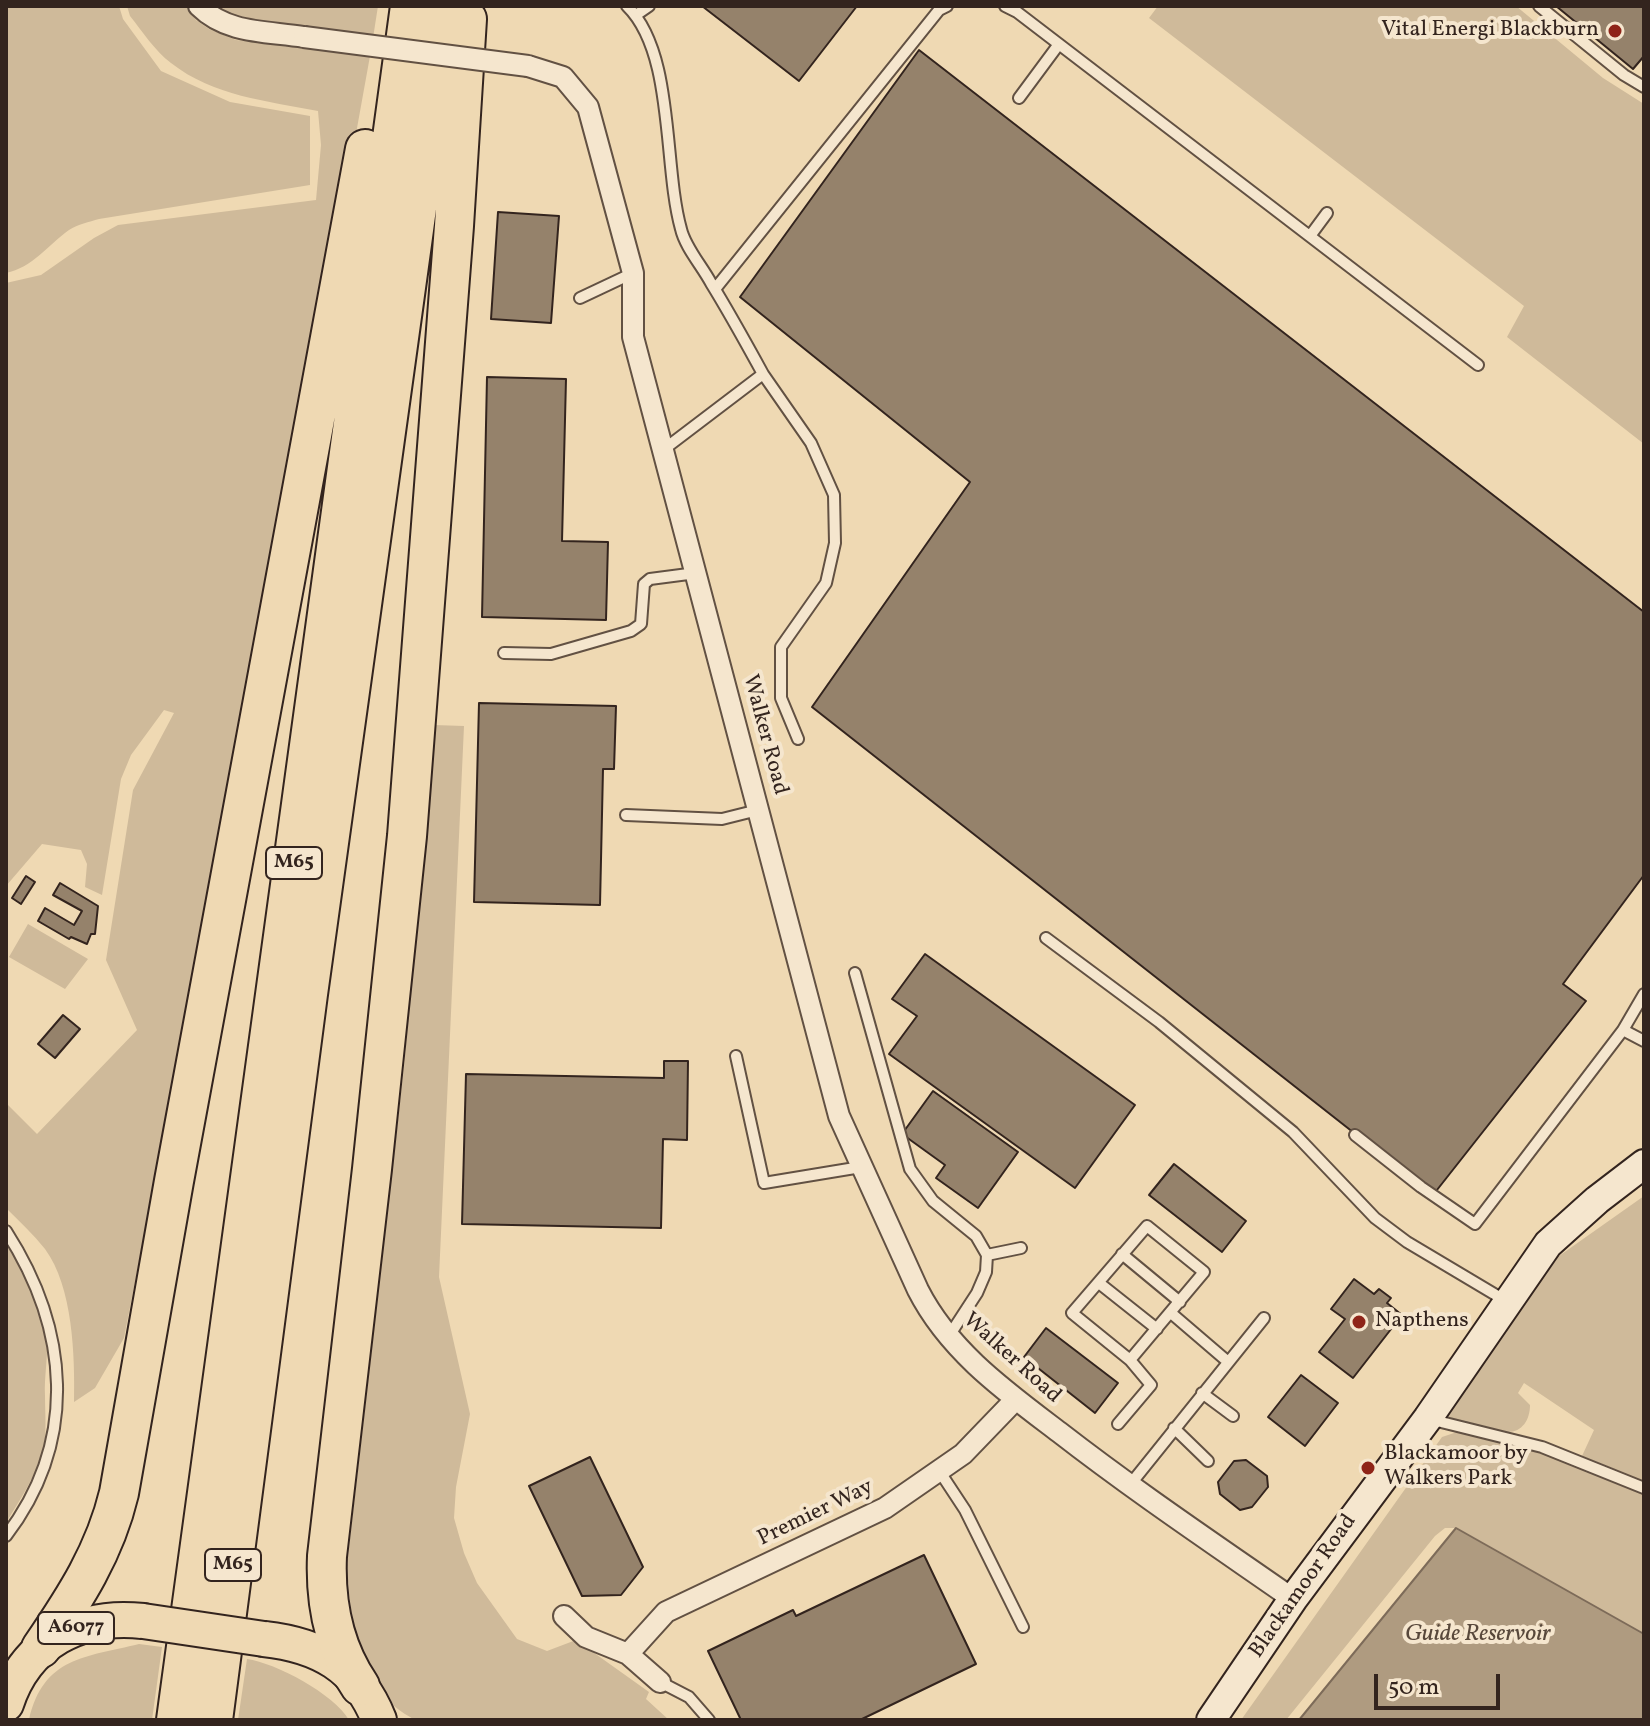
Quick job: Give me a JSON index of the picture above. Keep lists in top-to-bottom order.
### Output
{
  "streets": {
    "highway": ["M65", "A6077"],
    "main road": ["Blackamoor Road"],
    "street": ["Walker Road", "Premier Way"]
  },
  "crossings": [
    ["Walker Road", "Premier Way"],
    ["Walker Road", "Blackamoor Road"],
    ["M65", "A6077"]
  ],
  "water": ["Guide Reservoir"],
  "places": ["Vital Energi Blackburn", "Napthens", "Blackamoor by Walkers Park"],
  "scale_bar": "50 m"
}
